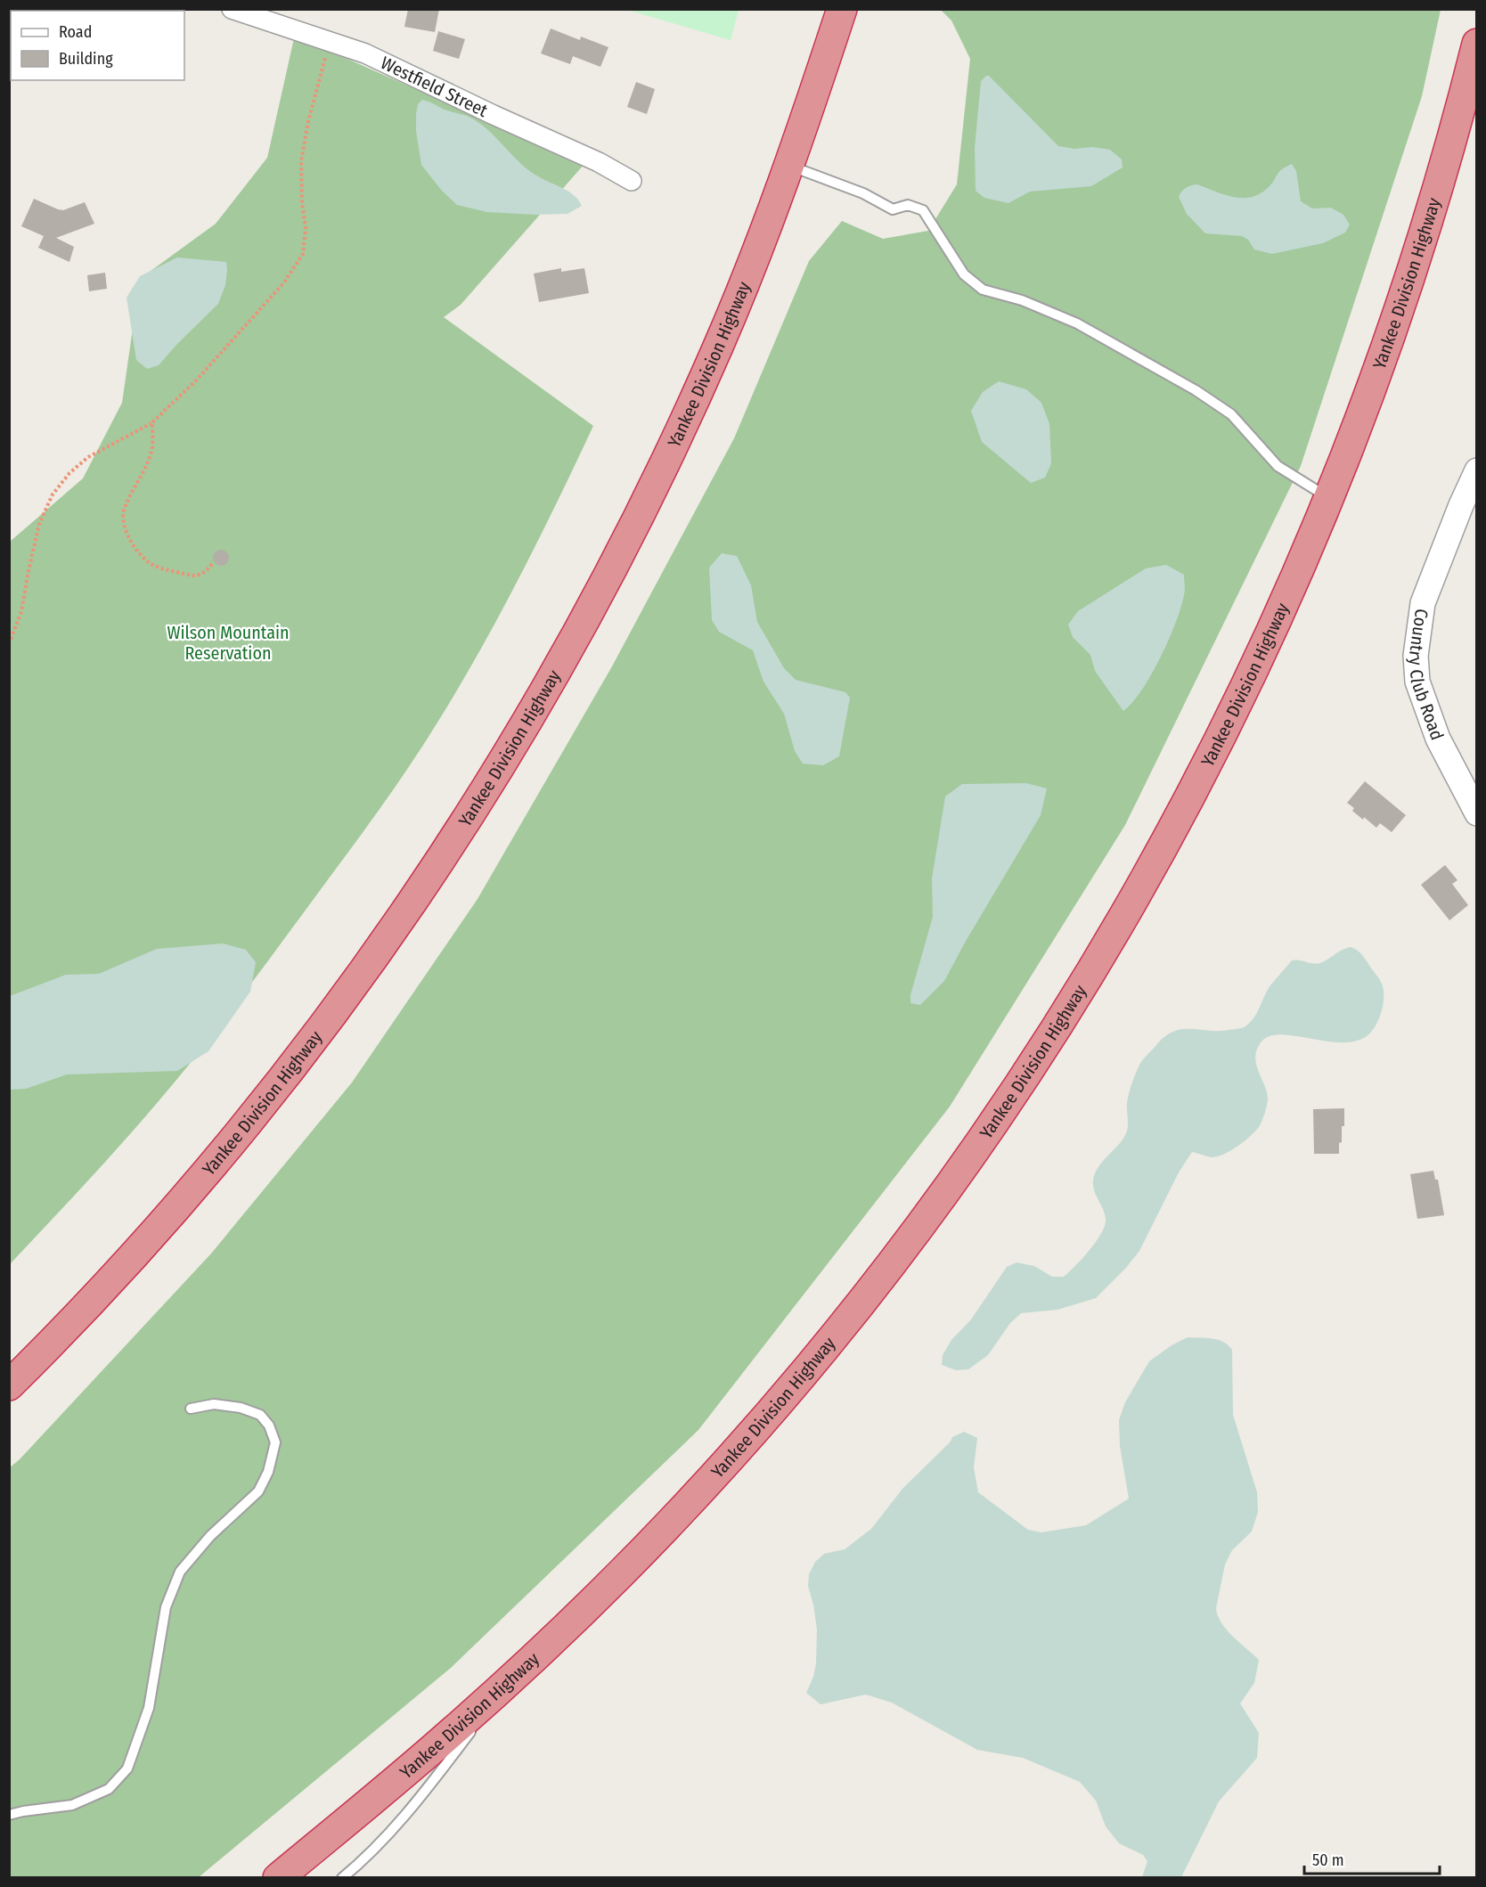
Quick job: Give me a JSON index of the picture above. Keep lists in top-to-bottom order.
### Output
{
  "streets": {
    "highway": ["Yankee Division Highway"],
    "street": ["Westfield Street", "Country Club Road"]
  },
  "parks": ["Wilson Mountain Reservation"],
  "legend": ["Road", "Building"],
  "scale_bar": "50 m"
}
